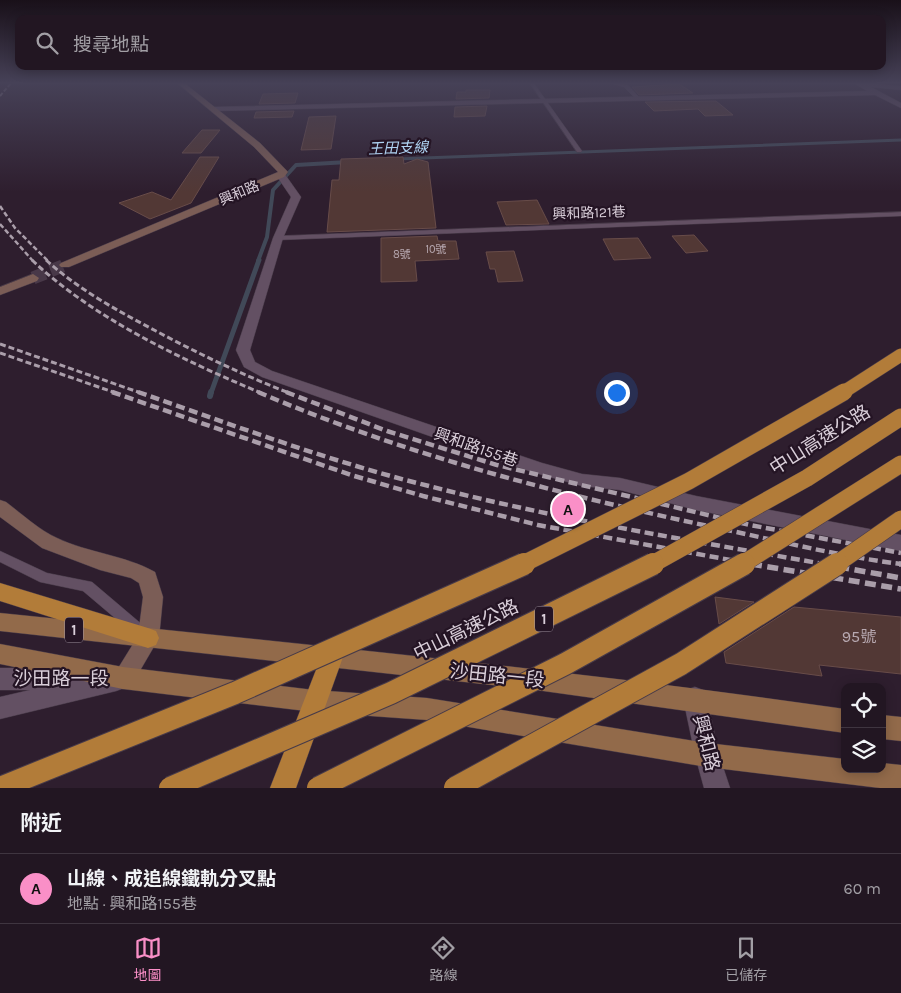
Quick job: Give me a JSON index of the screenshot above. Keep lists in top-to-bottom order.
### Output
{
  "streets": {
    "highway": ["中山高速公路", "1"],
    "main road": ["沙田路一段"],
    "street": ["興和路", "興和路155巷"],
    "lane": ["興和路121巷"]
  },
  "crossings": [
    ["興和路", "興和路155巷"],
    ["興和路", "沙田路一段"],
    ["興和路121巷", "興和路155巷"]
  ],
  "water": ["王田支線"],
  "house_numbers": ["10號", "8號", "95號"],
  "page": {
    "search": "搜尋地點",
    "pins": "A",
    "heading": "附近",
    "list": [
      {
        "mark": "A",
        "name": "山線、成追線鐵軌分叉點",
        "note": "地點 · 興和路155巷",
        "value": "60 m"
      }
    ],
    "nav": ["地圖", "路線", "已儲存"]
  }
}
